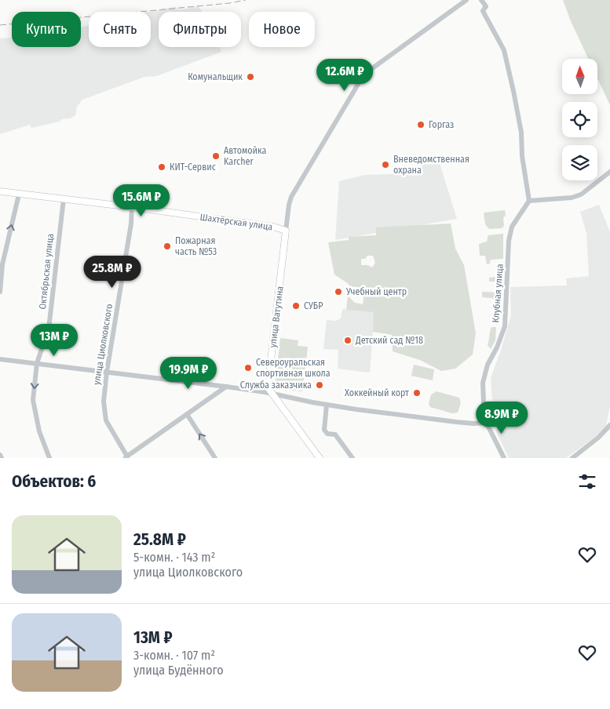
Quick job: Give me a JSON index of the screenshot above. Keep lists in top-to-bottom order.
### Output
{
  "streets": {
    "main road": ["Шахтёрская улица", "улица Ватутина"],
    "street": ["Октябрьская улица", "Клубная улица", "улица Циолковского"]
  },
  "crossings": [
    ["Шахтёрская улица", "Октябрьская улица"],
    ["Шахтёрская улица", "улица Ватутина"],
    ["Шахтёрская улица", "улица Циолковского"]
  ],
  "one_way": ["Октябрьская улица"],
  "places": [
    "Комунальщик",
    "Горгаз",
    "Автомойка Karcher",
    "Вневедомственная охрана",
    "КИТ-Сервис",
    "Пожарная часть №53",
    "Учебный центр",
    "СУБР",
    "Детский сад №18",
    "Североуральская спортивная школа",
    "Служба заказчика",
    "Хоккейный корт"
  ],
  "north": "top",
  "page": {
    "chip": [
      "Купить",
      "Снять",
      "Фильтры",
      "Новое"
    ],
    "price": [
      "12.6M ₽",
      "15.6M ₽",
      "25.8M ₽",
      "13M ₽",
      "19.9M ₽",
      "8.9M ₽"
    ],
    "heading": "Объектов: 6",
    "list": [
      {
        "name": "25.8M ₽",
        "note": "5-комн. · 143 m² · улица Циолковского"
      },
      {
        "name": "13M ₽",
        "note": "3-комн. · 107 m² · улица Будённого"
      }
    ]
  }
}
